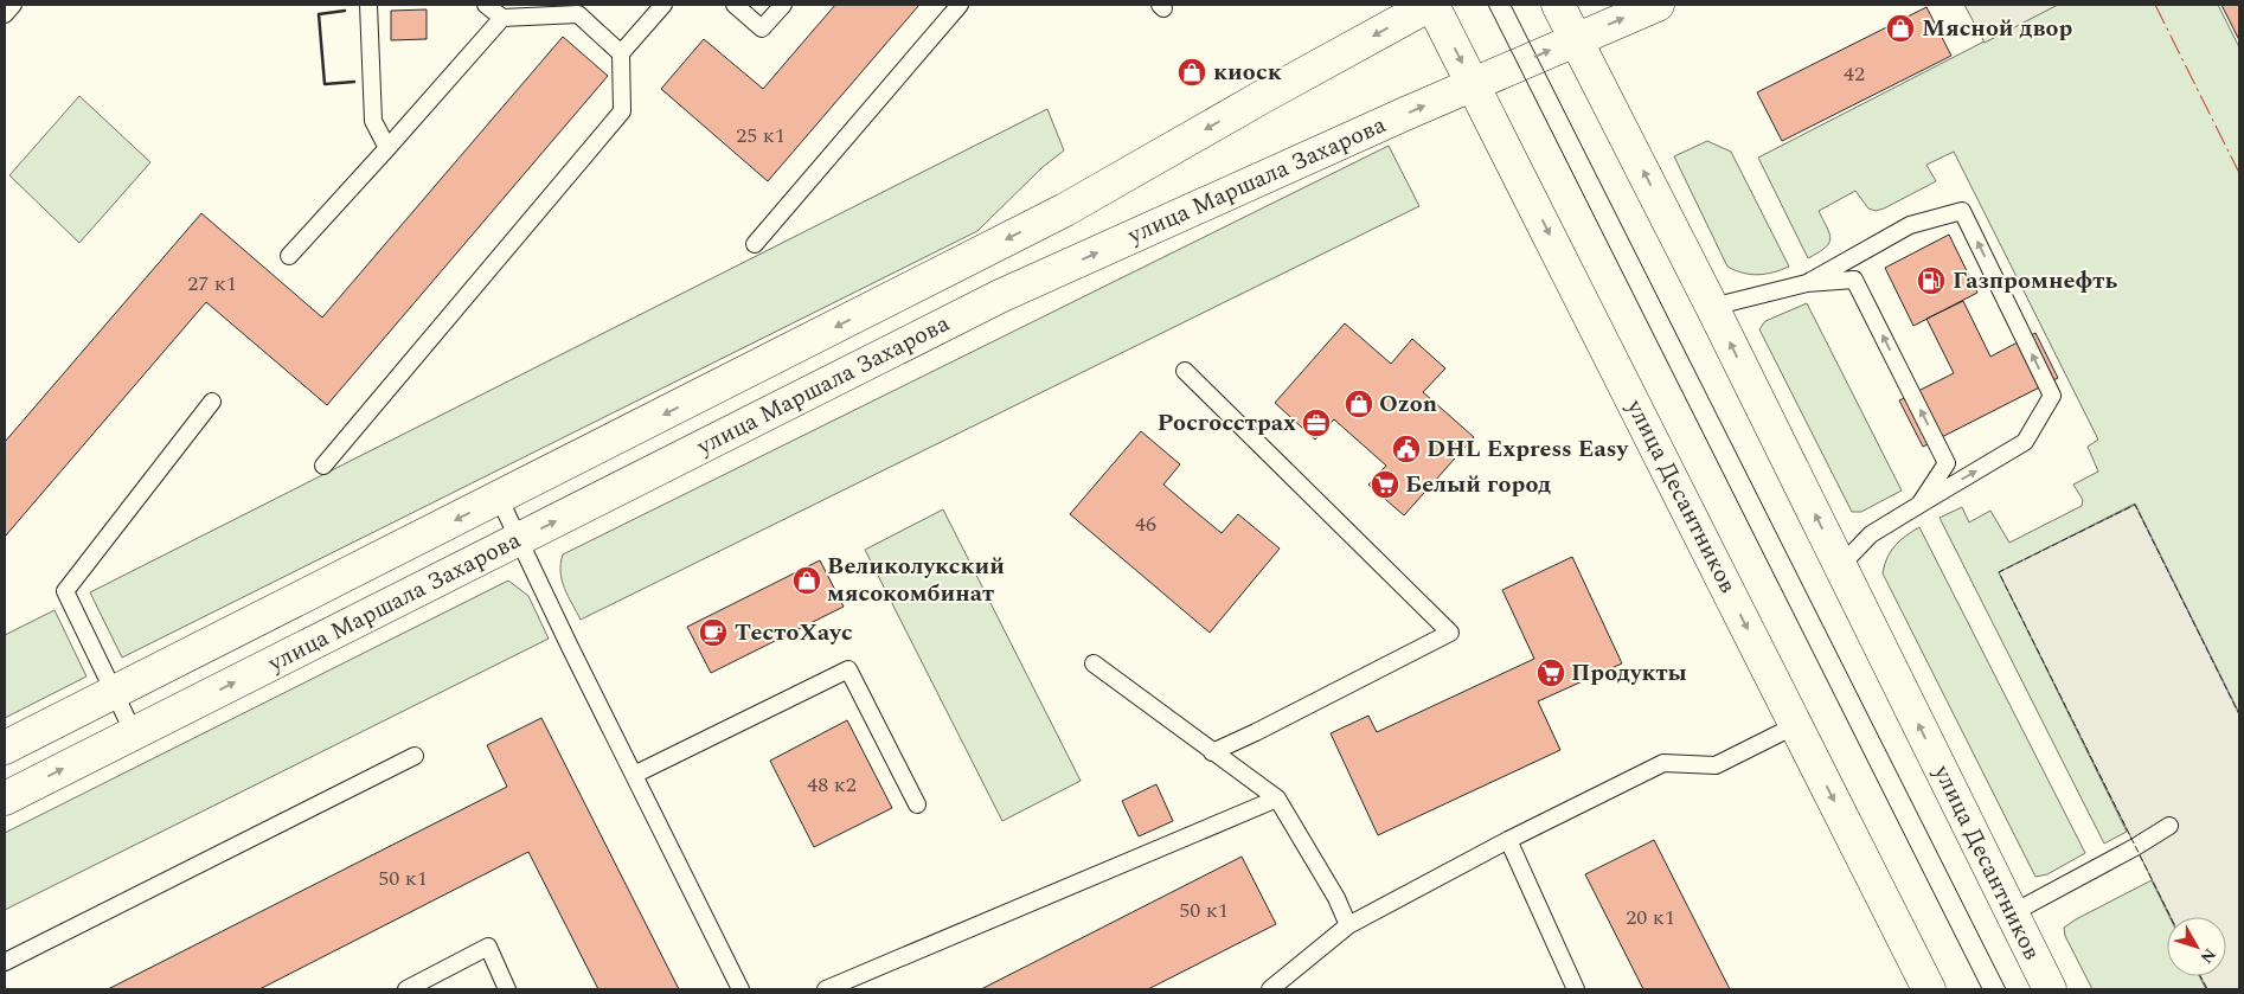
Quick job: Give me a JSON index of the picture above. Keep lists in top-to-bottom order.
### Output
{
  "streets": {
    "street": ["улица Маршала Захарова", "улица Десантников"]
  },
  "crossings": [
    ["улица Маршала Захарова", "улица Десантников"]
  ],
  "places": {
    "shop": [
      "Мясной двор",
      "киоск",
      "Ozon",
      "Великолукский мясокомбинат"
    ],
    "fuel station": ["Газпромнефть"],
    "office": ["Росгосстрах"],
    "public building": ["DHL Express Easy"],
    "supermarket": ["Белый город", "Продукты"],
    "cafe": ["ТестоХаус"]
  },
  "house_numbers": [
    "42",
    "25 к1",
    "27 к1",
    "46",
    "48 к2",
    "50 к1",
    "50 к1",
    "20 к1"
  ],
  "north": "bottom right"
}
